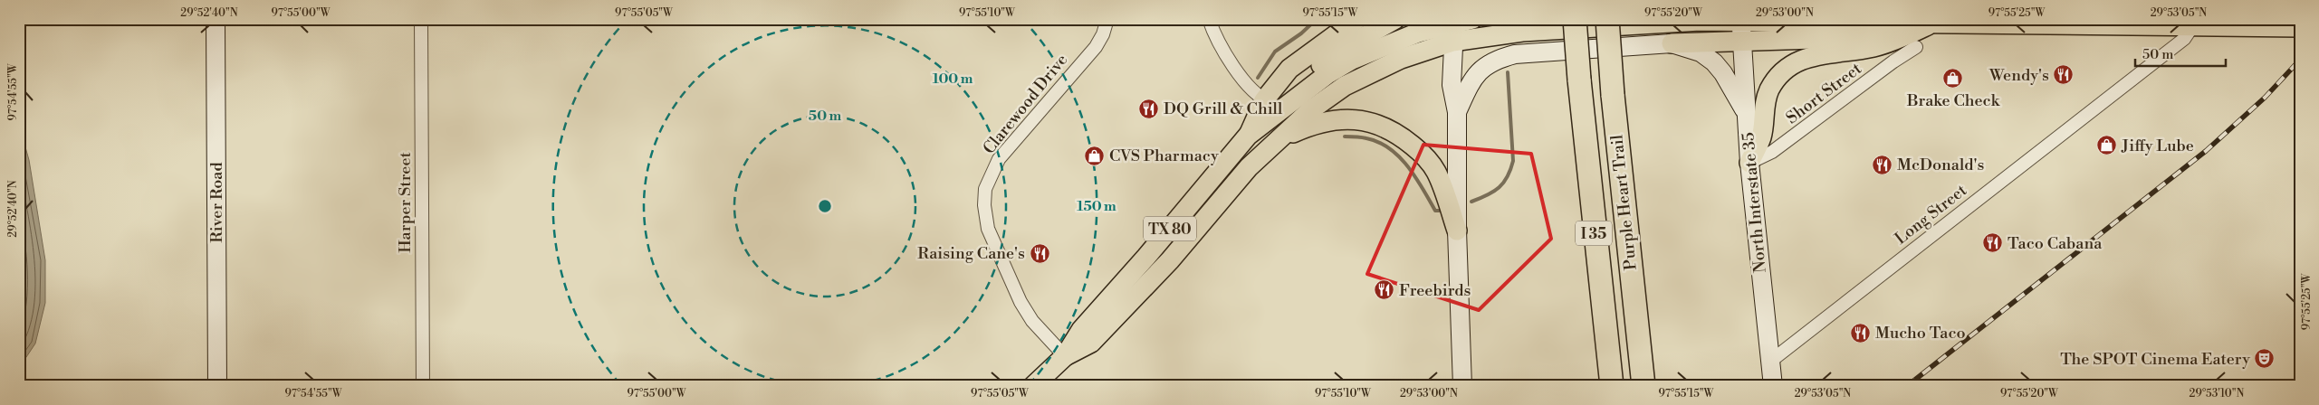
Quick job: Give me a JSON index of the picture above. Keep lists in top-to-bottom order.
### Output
{
  "streets": {
    "highway": ["Purple Heart Trail", "I 35"],
    "main road": ["River Road", "North Interstate 35", "TX 80"],
    "street": [
      "Short Street",
      "Clarewood Drive",
      "Harper Street",
      "Long Street"
    ]
  },
  "crossings": [
    ["Short Street", "North Interstate 35"],
    ["Clarewood Drive", "TX 80"],
    ["North Interstate 35", "Long Street"],
    ["North Interstate 35", "TX 80"],
    ["Long Street", "TX 80"]
  ],
  "places": {
    "restaurant": [
      "Wendy's",
      "DQ Grill & Chill",
      "McDonald's",
      "Taco Cabana",
      "Raising Cane's",
      "Freebirds",
      "Mucho Taco"
    ],
    "shop": ["Brake Check", "Jiffy Lube", "CVS Pharmacy"],
    "theatre": ["The SPOT Cinema Eatery"]
  },
  "scale_bar": "50 m",
  "coordinates": [
    "29°52'40\"N",
    "97°55'00\"W",
    "97°55'05\"W",
    "97°55'10\"W",
    "97°55'15\"W",
    "97°55'20\"W",
    "29°53'00\"N",
    "97°55'25\"W",
    "29°53'05\"N",
    "97°54'55\"W",
    "29°53'10\"N"
  ],
  "rings": ["100 m", "50 m", "150 m"]
}
